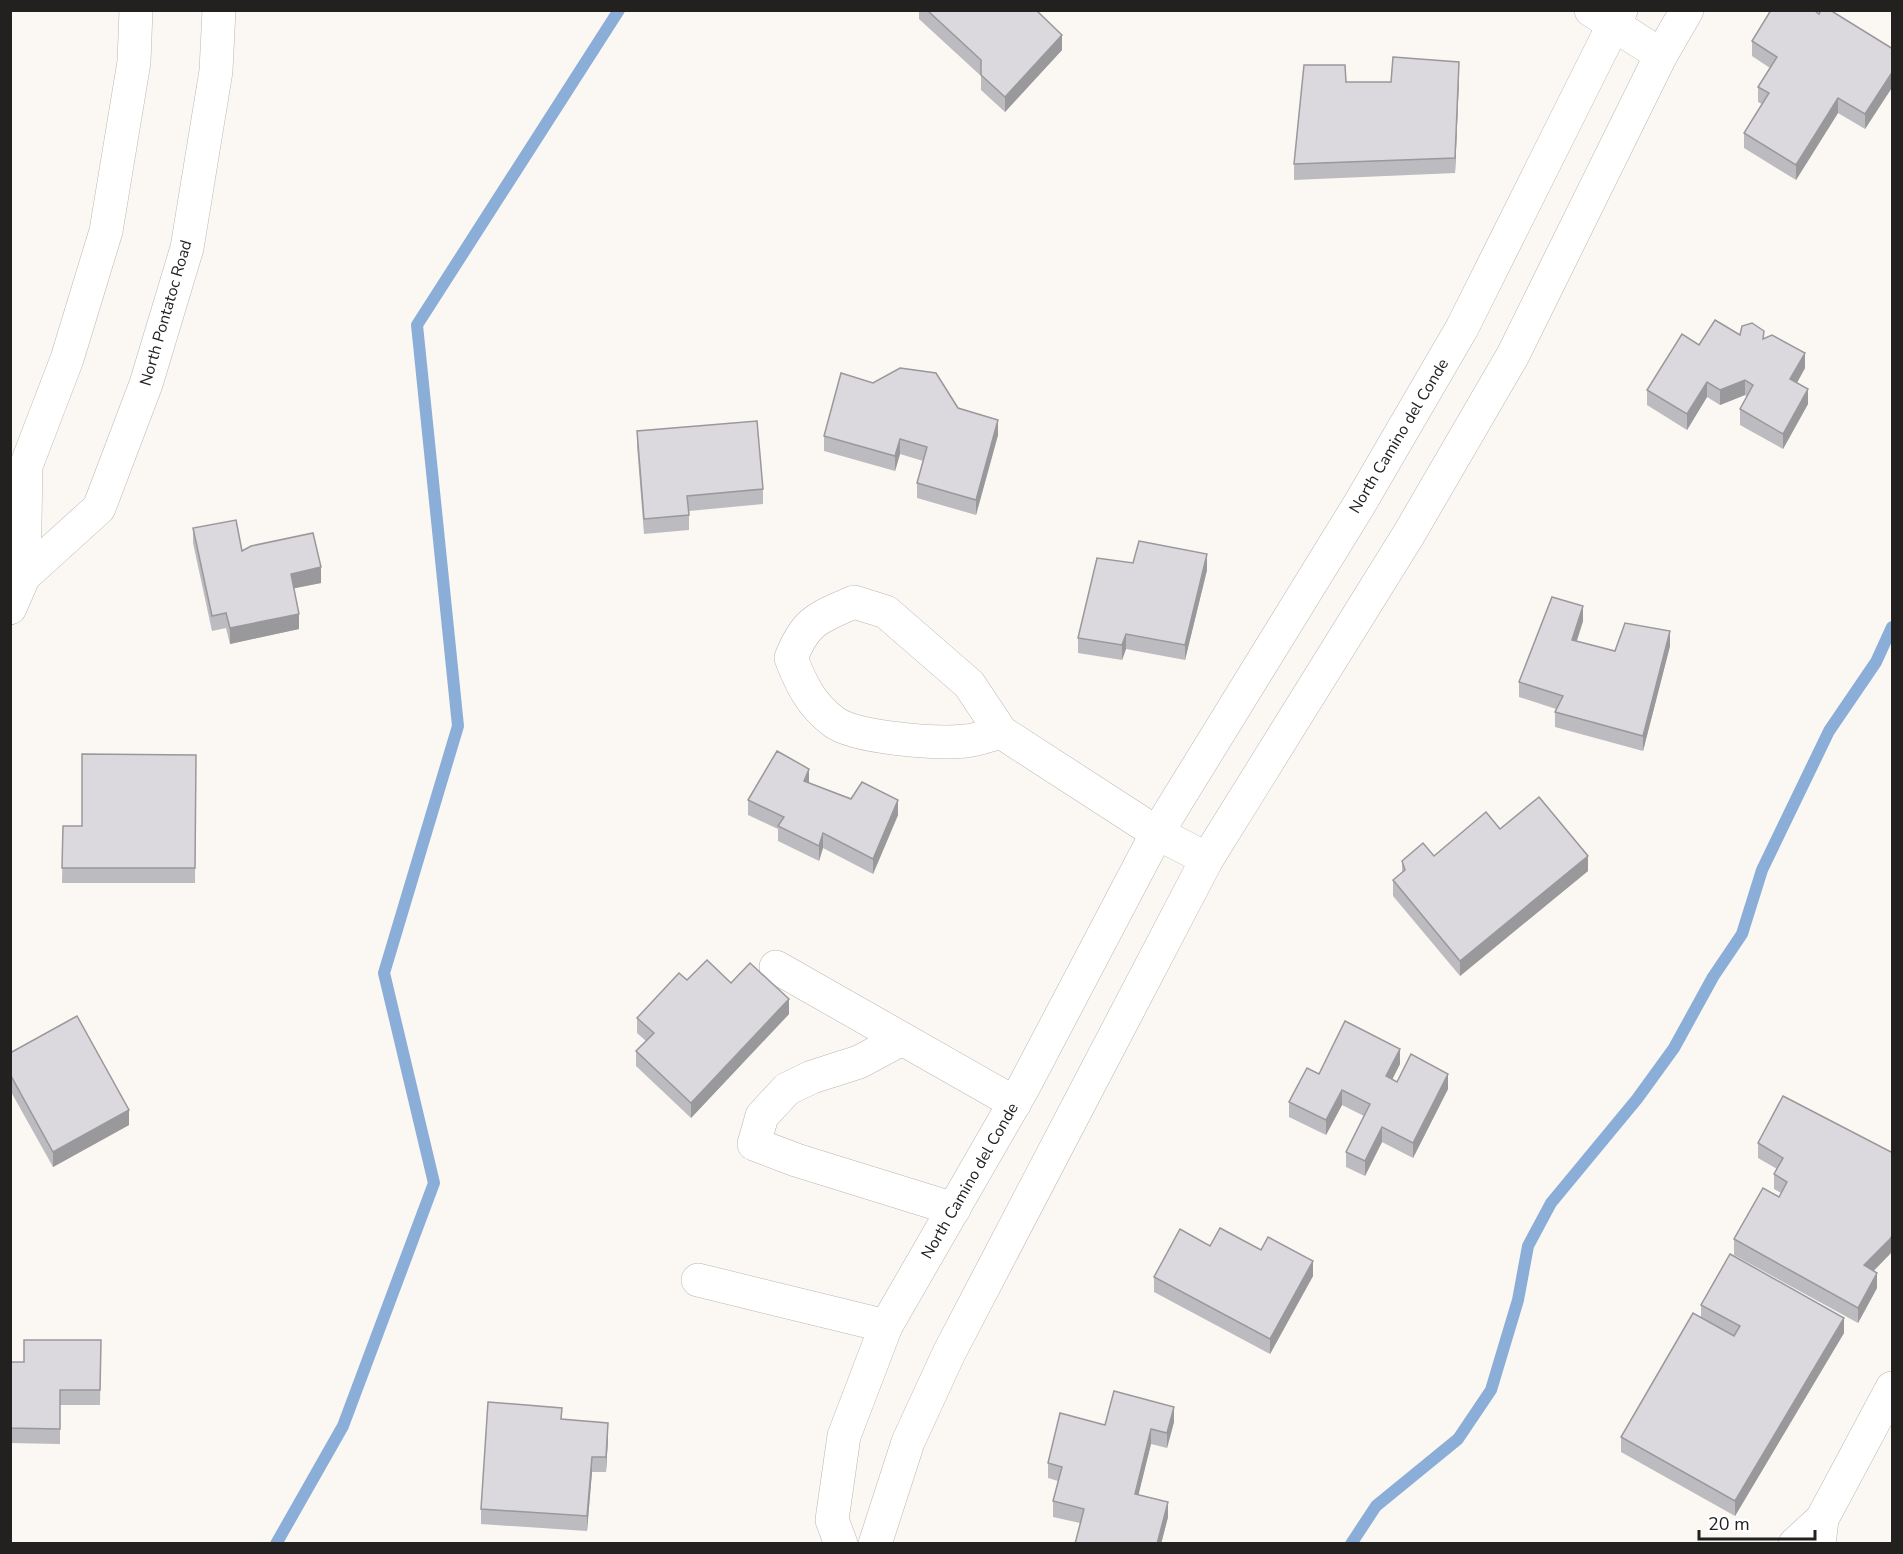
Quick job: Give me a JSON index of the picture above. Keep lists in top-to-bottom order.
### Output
{
  "streets": {
    "street": ["North Pontatoc Road", "North Camino del Conde"]
  },
  "scale_bar": "20 m"
}
